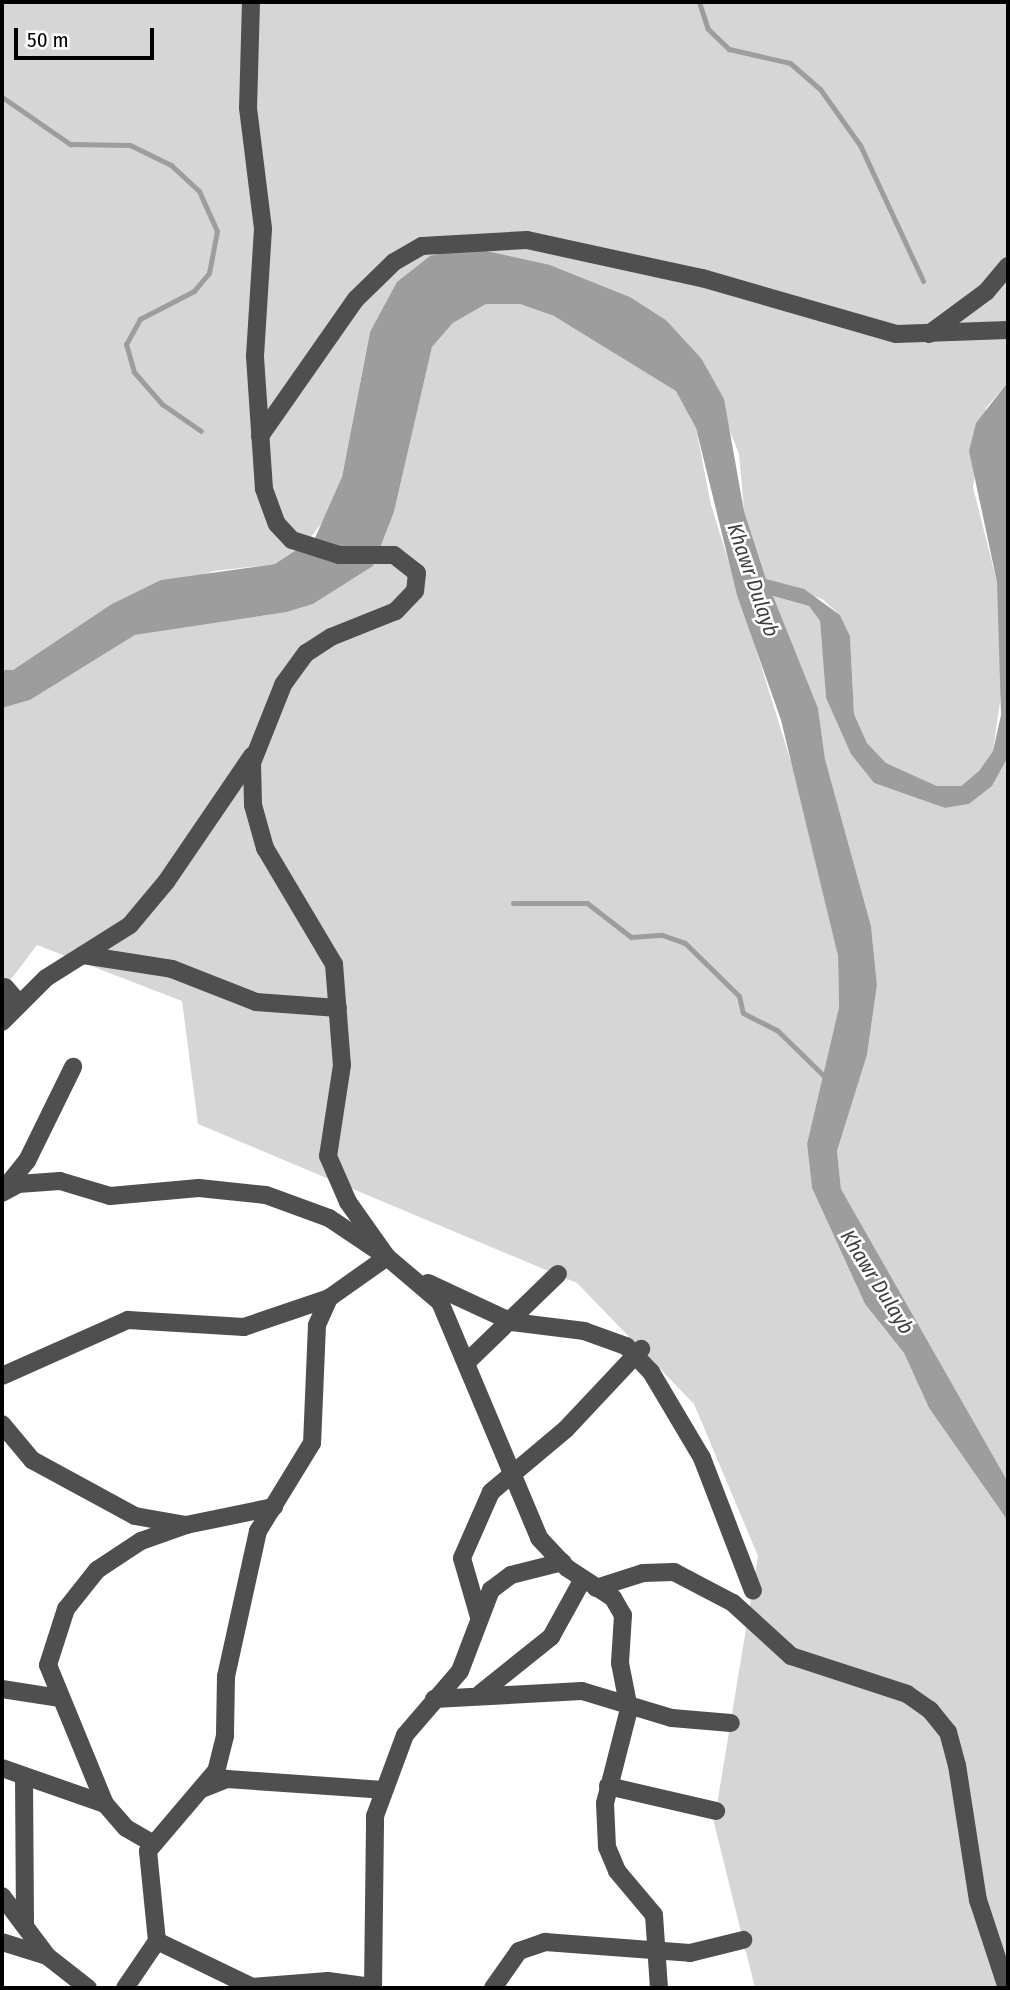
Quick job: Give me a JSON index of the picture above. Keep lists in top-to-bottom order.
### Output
{
  "water": ["Khawr Dulayb"],
  "scale_bar": "50 m"
}
